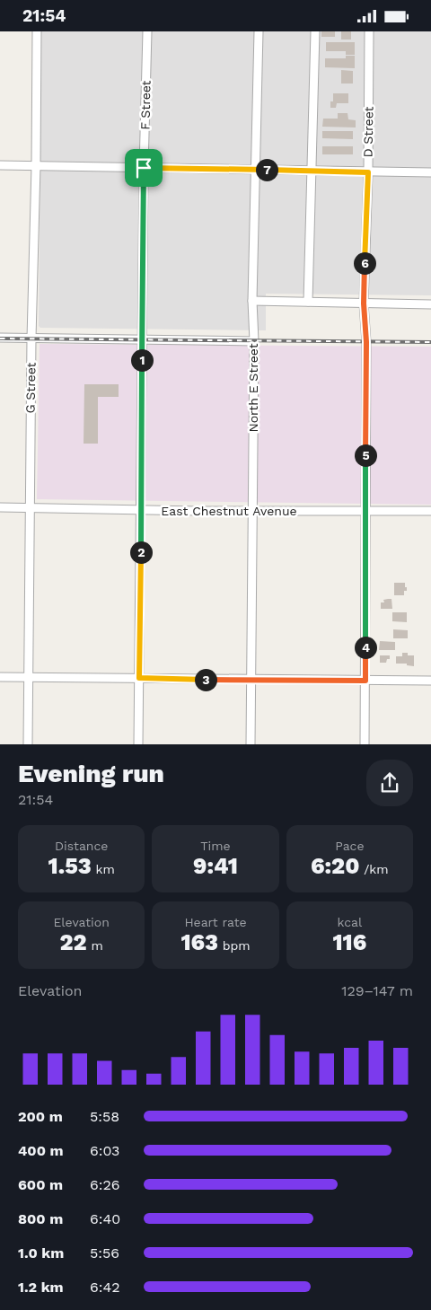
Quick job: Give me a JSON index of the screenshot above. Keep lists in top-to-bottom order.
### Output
{
  "streets": {
    "street": [
      "F Street",
      "D Street",
      "G Street",
      "North E Street",
      "East Chestnut Avenue"
    ]
  },
  "crossings": [
    ["F Street", "East Chestnut Avenue"],
    ["D Street", "East Chestnut Avenue"],
    ["G Street", "East Chestnut Avenue"],
    ["North E Street", "East Chestnut Avenue"]
  ],
  "page": {
    "status": "21:54",
    "pins": [
      "7",
      "6",
      "1",
      "5",
      "2",
      "4",
      "3"
    ],
    "heading": ["Evening run", "21:54"],
    "stats": [
      ["Distance", "1.53 km"],
      ["Time", "9:41"],
      ["Pace", "6:20 /km"],
      ["Elevation", "22 m"],
      ["Heart rate", "163 bpm"],
      ["kcal", "116"]
    ],
    "chart": ["Elevation", "129–147 m"],
    "list": [
      {
        "name": "200 m",
        "note": "5:58"
      },
      {
        "name": "400 m",
        "note": "6:03"
      },
      {
        "name": "600 m",
        "note": "6:26"
      },
      {
        "name": "800 m",
        "note": "6:40"
      },
      {
        "name": "1.0 km",
        "note": "5:56"
      },
      {
        "name": "1.2 km",
        "note": "6:42"
      }
    ]
  }
}
